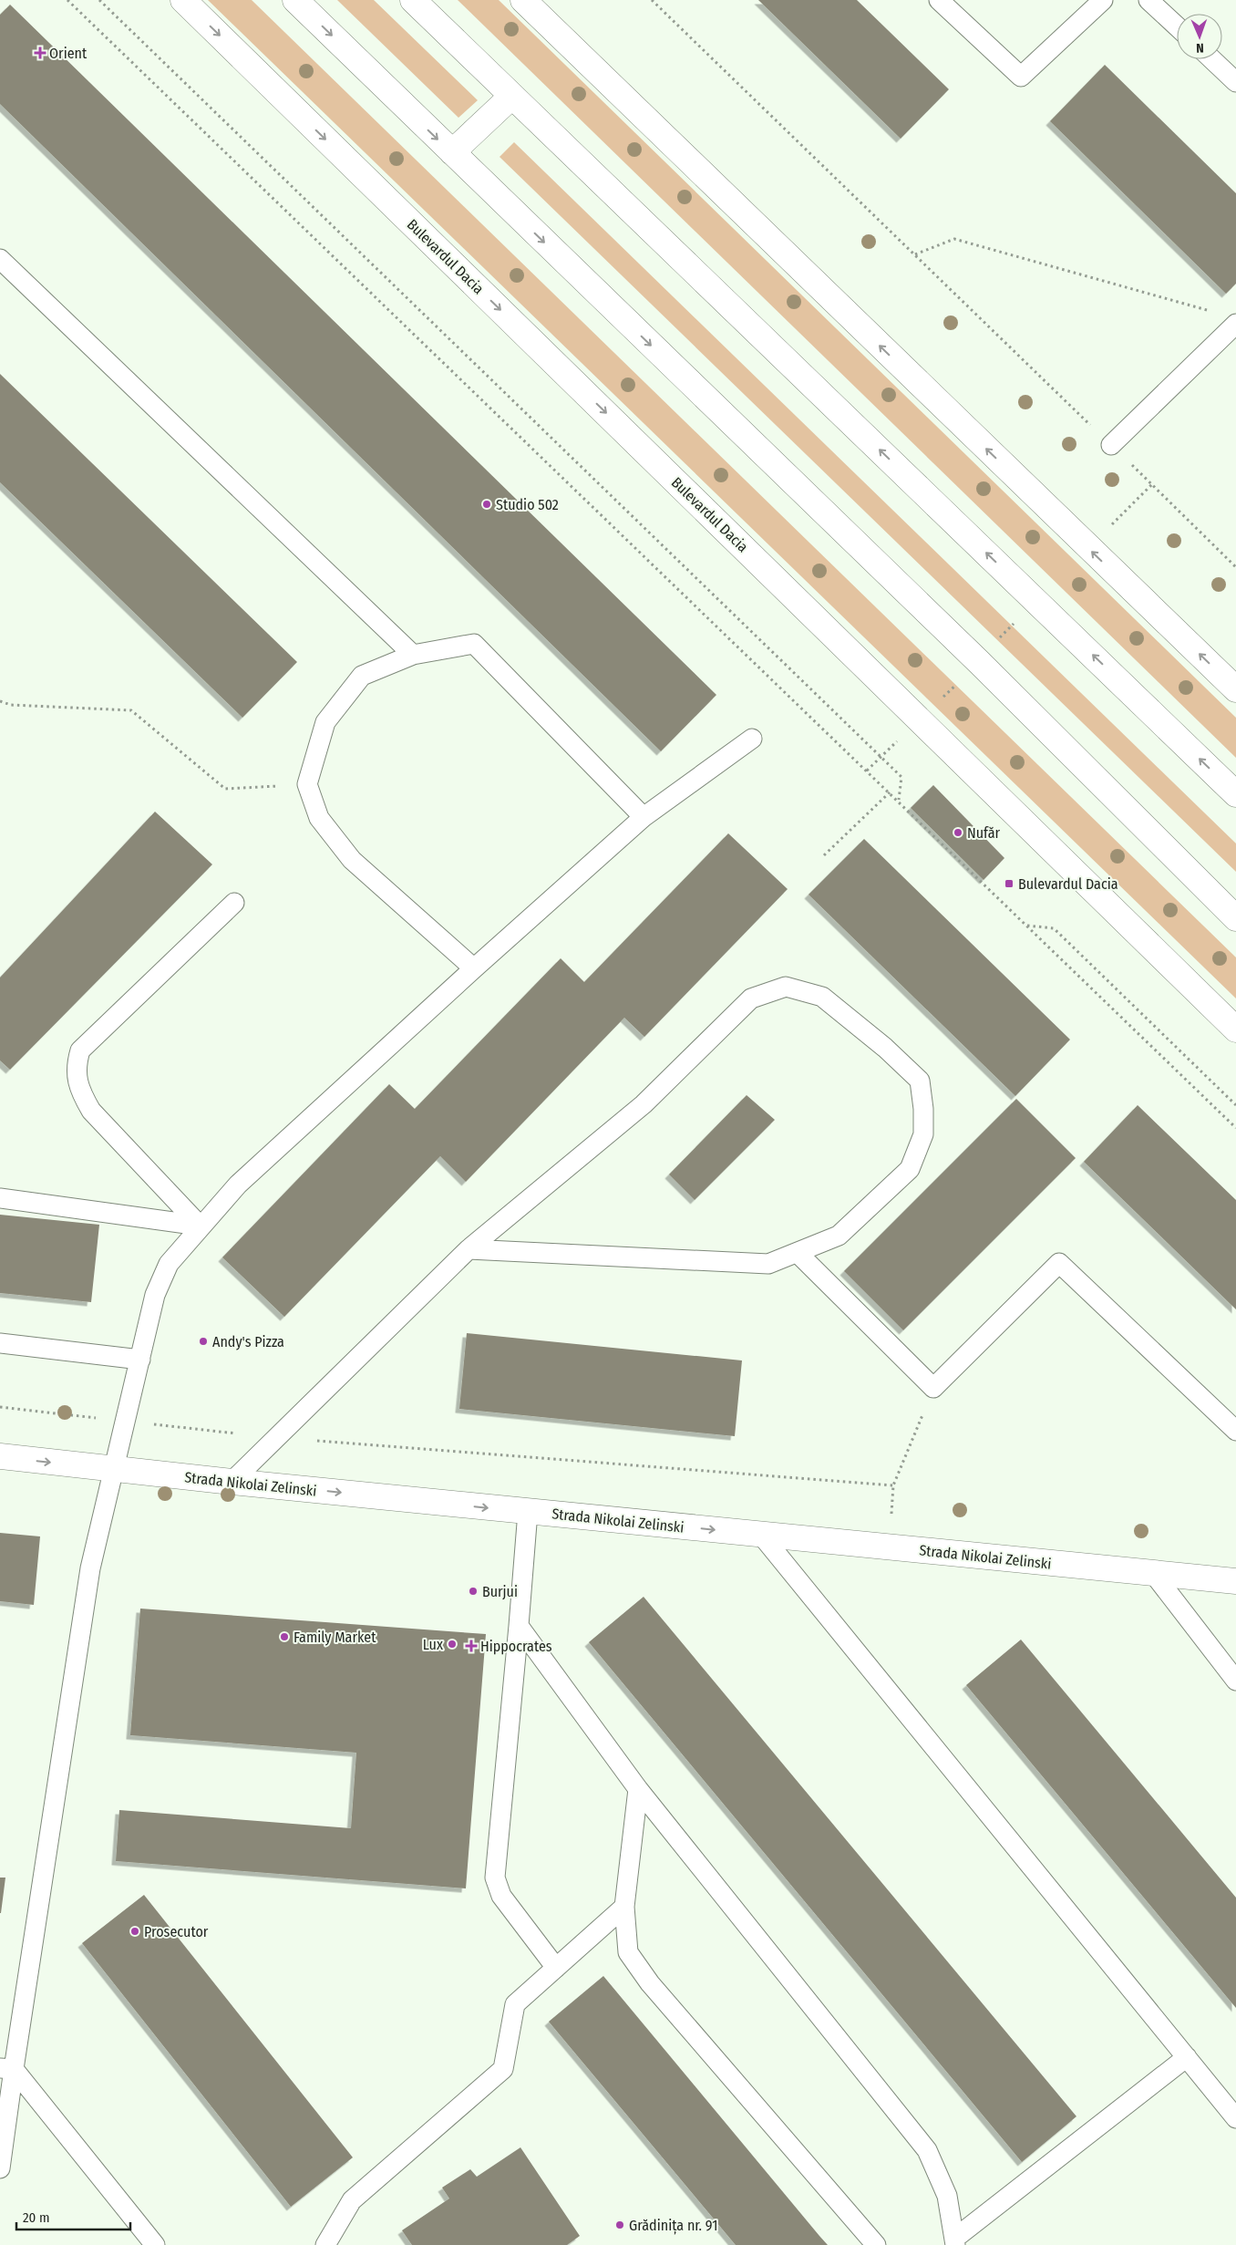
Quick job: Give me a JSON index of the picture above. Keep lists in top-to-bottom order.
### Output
{
  "streets": {
    "main road": ["Bulevardul Dacia", "Strada Nikolai Zelinski"]
  },
  "one_way": ["Strada Nikolai Zelinski"],
  "places": {
    "health": ["Orient", "Hippocrates"],
    "other": [
      "Studio 502",
      "Nufăr",
      "Andy's Pizza",
      "Burjui",
      "Family Market",
      "Lux",
      "Prosecutor",
      "Grădinița nr. 91"
    ],
    "transit": ["Bulevardul Dacia"]
  },
  "scale_bar": "20 m",
  "north": "bottom"
}
